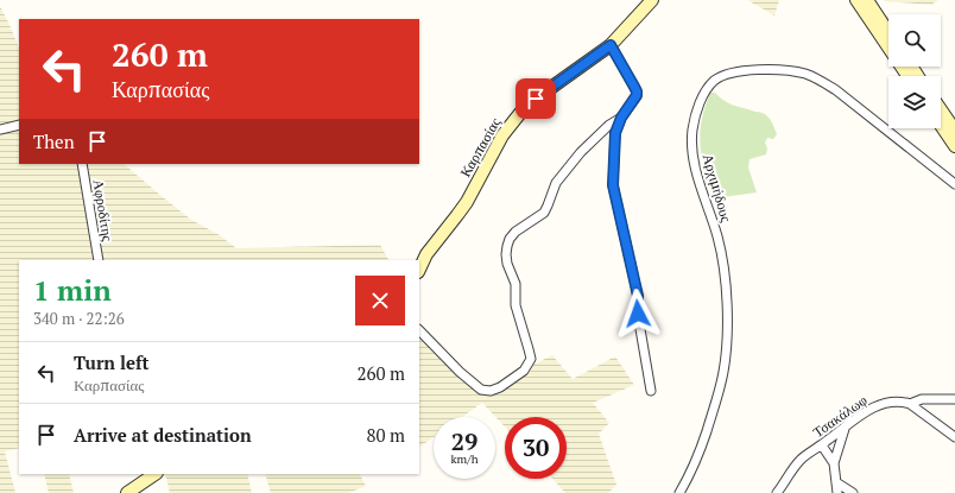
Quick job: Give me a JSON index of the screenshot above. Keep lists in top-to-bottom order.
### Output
{
  "streets": {
    "street": [
      "Καρπασίας",
      "Αρχιμήδους",
      "Αφροδίτης",
      "Τσακάλωφ"
    ]
  },
  "page": {
    "turn": ["260 m", "Καρπασίας"],
    "then": "Then",
    "heading": ["1 min", "340 m · 22:26"],
    "list": [
      {
        "name": "Turn left",
        "note": "Καρπασίας",
        "value": "260 m"
      },
      {
        "name": "Arrive at destination",
        "value": "80 m"
      }
    ],
    "speed": "29 km/h",
    "limit": "30"
  }
}
